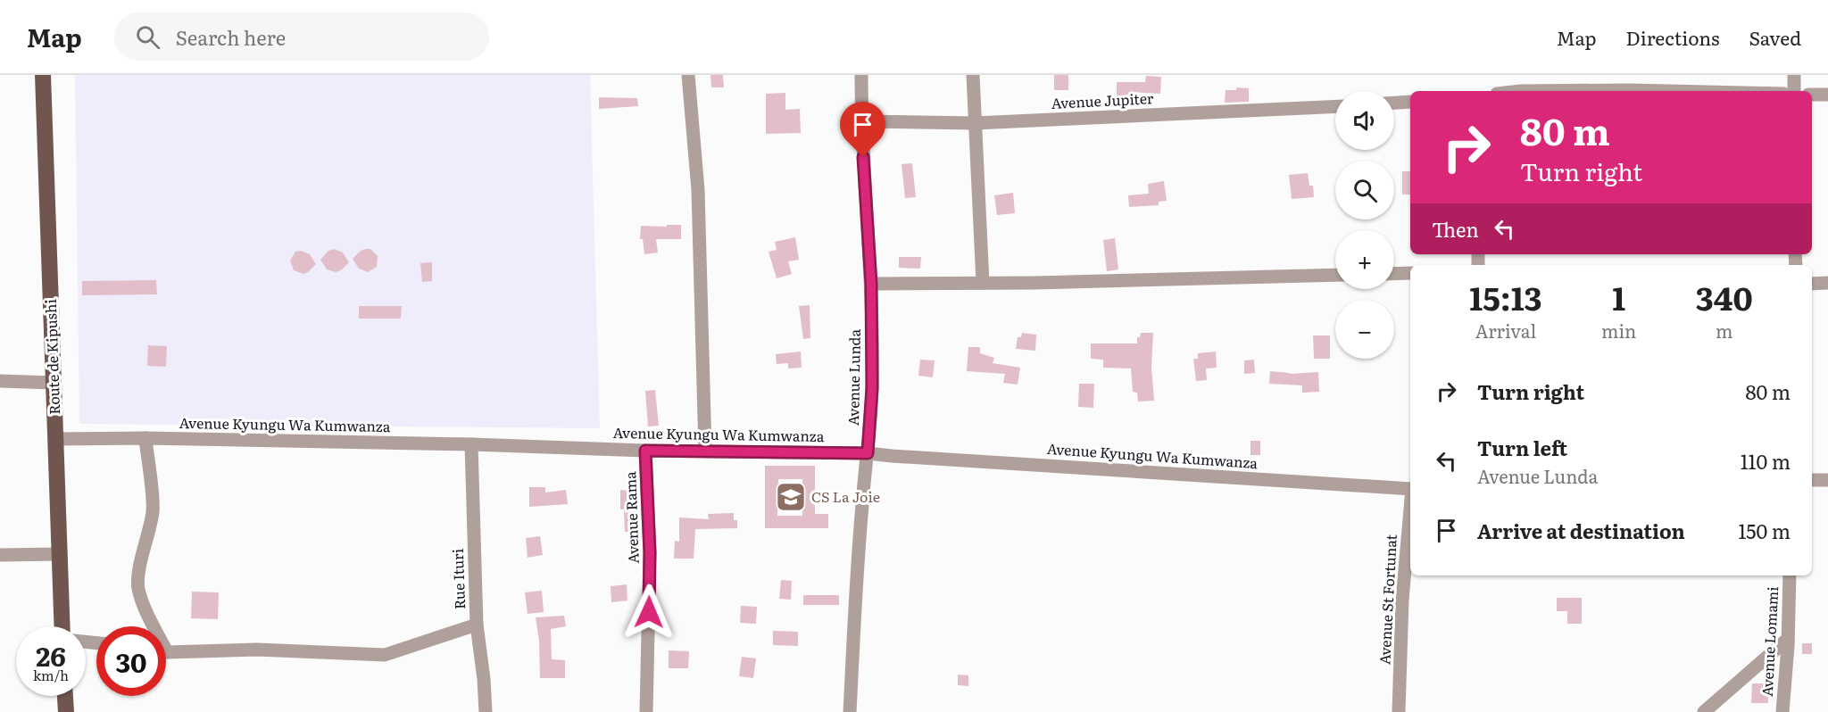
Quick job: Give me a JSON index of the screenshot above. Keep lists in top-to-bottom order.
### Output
{
  "streets": {
    "main road": ["Route de Kipushi"],
    "street": [
      "Avenue Jupiter",
      "Avenue Lunda",
      "Avenue Kyungu Wa Kumwanza",
      "Avenue Rama",
      "Rue Ituri",
      "Avenue St Fortunat",
      "Avenue Lomami"
    ]
  },
  "crossings": [
    ["Avenue Jupiter", "Avenue Lunda"],
    ["Route de Kipushi", "Avenue Kyungu Wa Kumwanza"],
    ["Avenue Lunda", "Avenue Kyungu Wa Kumwanza"],
    ["Avenue Kyungu Wa Kumwanza", "Avenue Rama"],
    ["Avenue Kyungu Wa Kumwanza", "Rue Ituri"]
  ],
  "places": {
    "school or university": ["CS La Joie"]
  },
  "page": {
    "header": "Map",
    "search": "Search here",
    "nav": ["Map", "Directions", "Saved"],
    "map_buttons": ["+", "−"],
    "turn": ["80 m", "Turn right"],
    "then": "Then",
    "eta": [
      "15:13",
      "Arrival",
      "1",
      "min",
      "340",
      "m"
    ],
    "list": [
      {
        "name": "Turn right",
        "value": "80 m"
      },
      {
        "name": "Turn left",
        "note": "Avenue Lunda",
        "value": "110 m"
      },
      {
        "name": "Arrive at destination",
        "value": "150 m"
      }
    ],
    "speed": "26 km/h",
    "limit": "30"
  }
}
